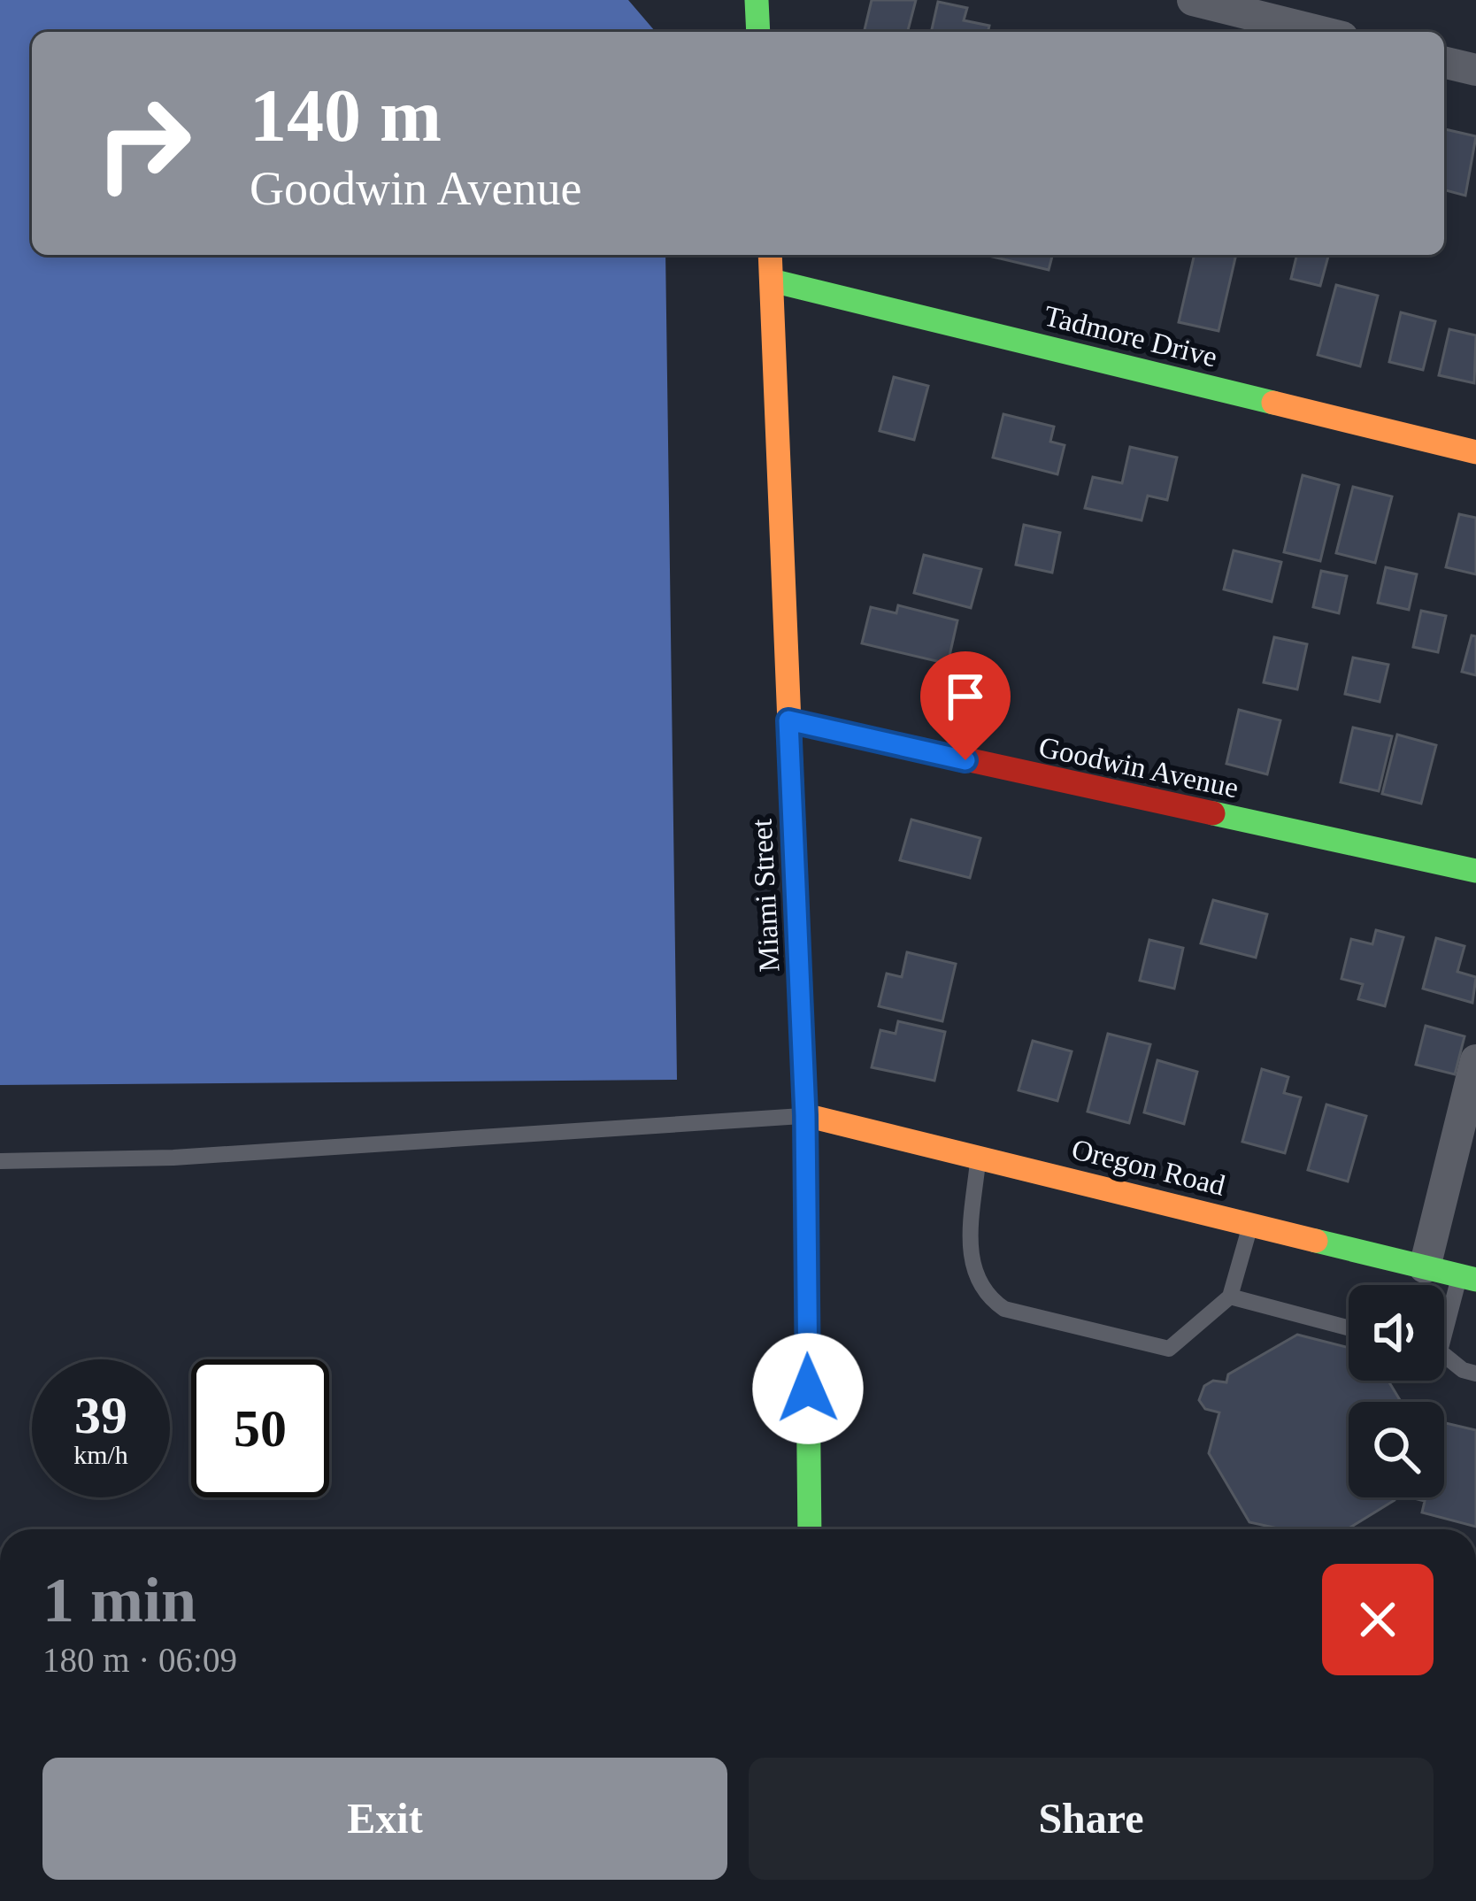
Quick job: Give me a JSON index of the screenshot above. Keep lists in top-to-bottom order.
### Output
{
  "streets": {
    "main road": [
      "Tadmore Drive",
      "Goodwin Avenue",
      "Miami Street",
      "Oregon Road"
    ]
  },
  "crossings": [
    ["Tadmore Drive", "Miami Street"],
    ["Goodwin Avenue", "Miami Street"],
    ["Miami Street", "Oregon Road"]
  ],
  "page": {
    "turn": ["140 m", "Goodwin Avenue"],
    "speed": "39 km/h",
    "limit": "50",
    "heading": ["1 min", "180 m · 06:09"],
    "buttons": ["Exit", "Share"]
  }
}
